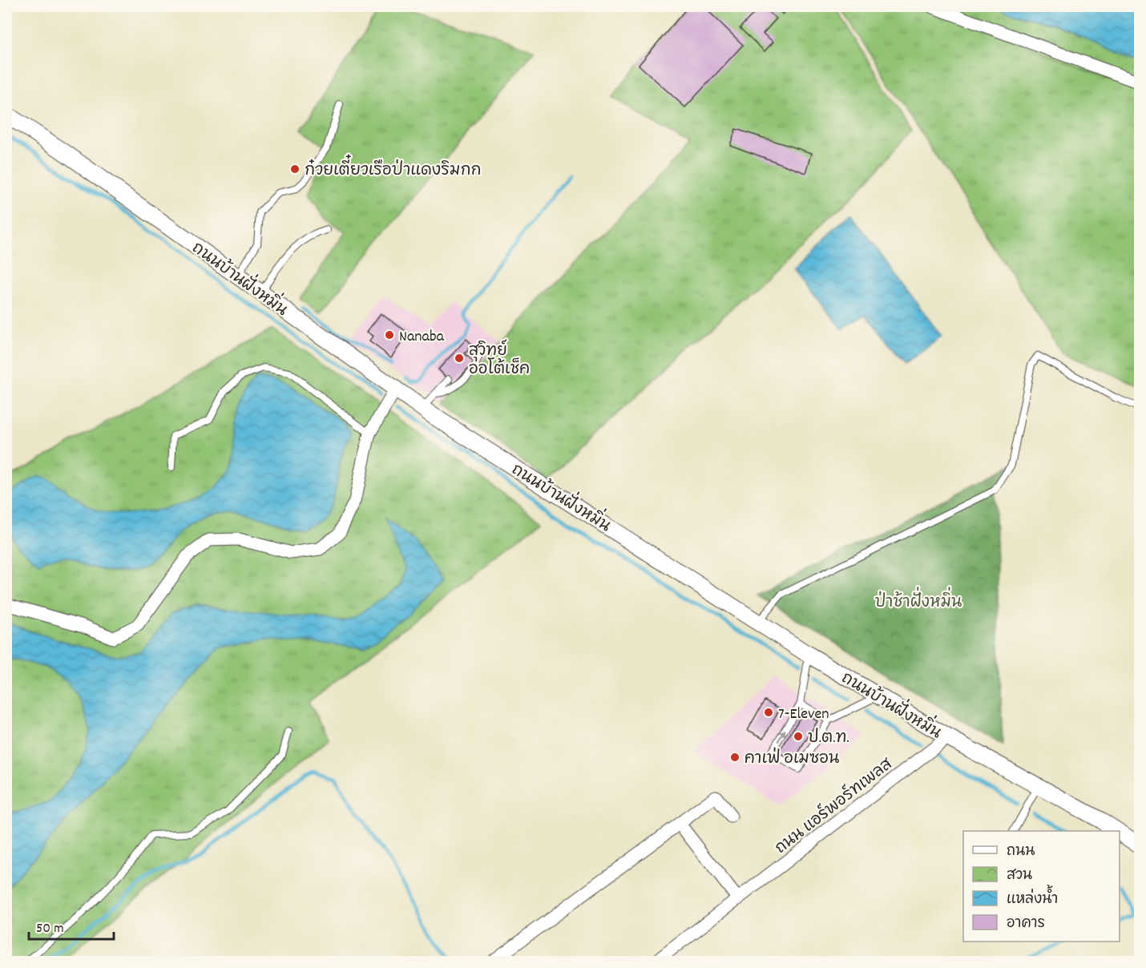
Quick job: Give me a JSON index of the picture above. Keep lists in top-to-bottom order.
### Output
{
  "streets": {
    "street": ["ถนนบ้านฝั่งหมิ่น", "ถนน แอร์พอร์ทเพลส"]
  },
  "crossings": [
    ["ถนนบ้านฝั่งหมิ่น", "ถนน แอร์พอร์ทเพลส"]
  ],
  "parks": ["ป่าช้าฝั่งหมิ่น"],
  "places": [
    "ก๋วยเตี๋ยวเรือป่าแดงริมกก",
    "Nanaba",
    "สุวิทย์ ออโต้เช็ค",
    "7-Eleven",
    "ป.ต.ท.",
    "คาเฟ่ อเมซอน"
  ],
  "legend": [
    "ถนน",
    "สวน",
    "แหล่งน้ำ",
    "อาคาร"
  ],
  "scale_bar": "50 m"
}
